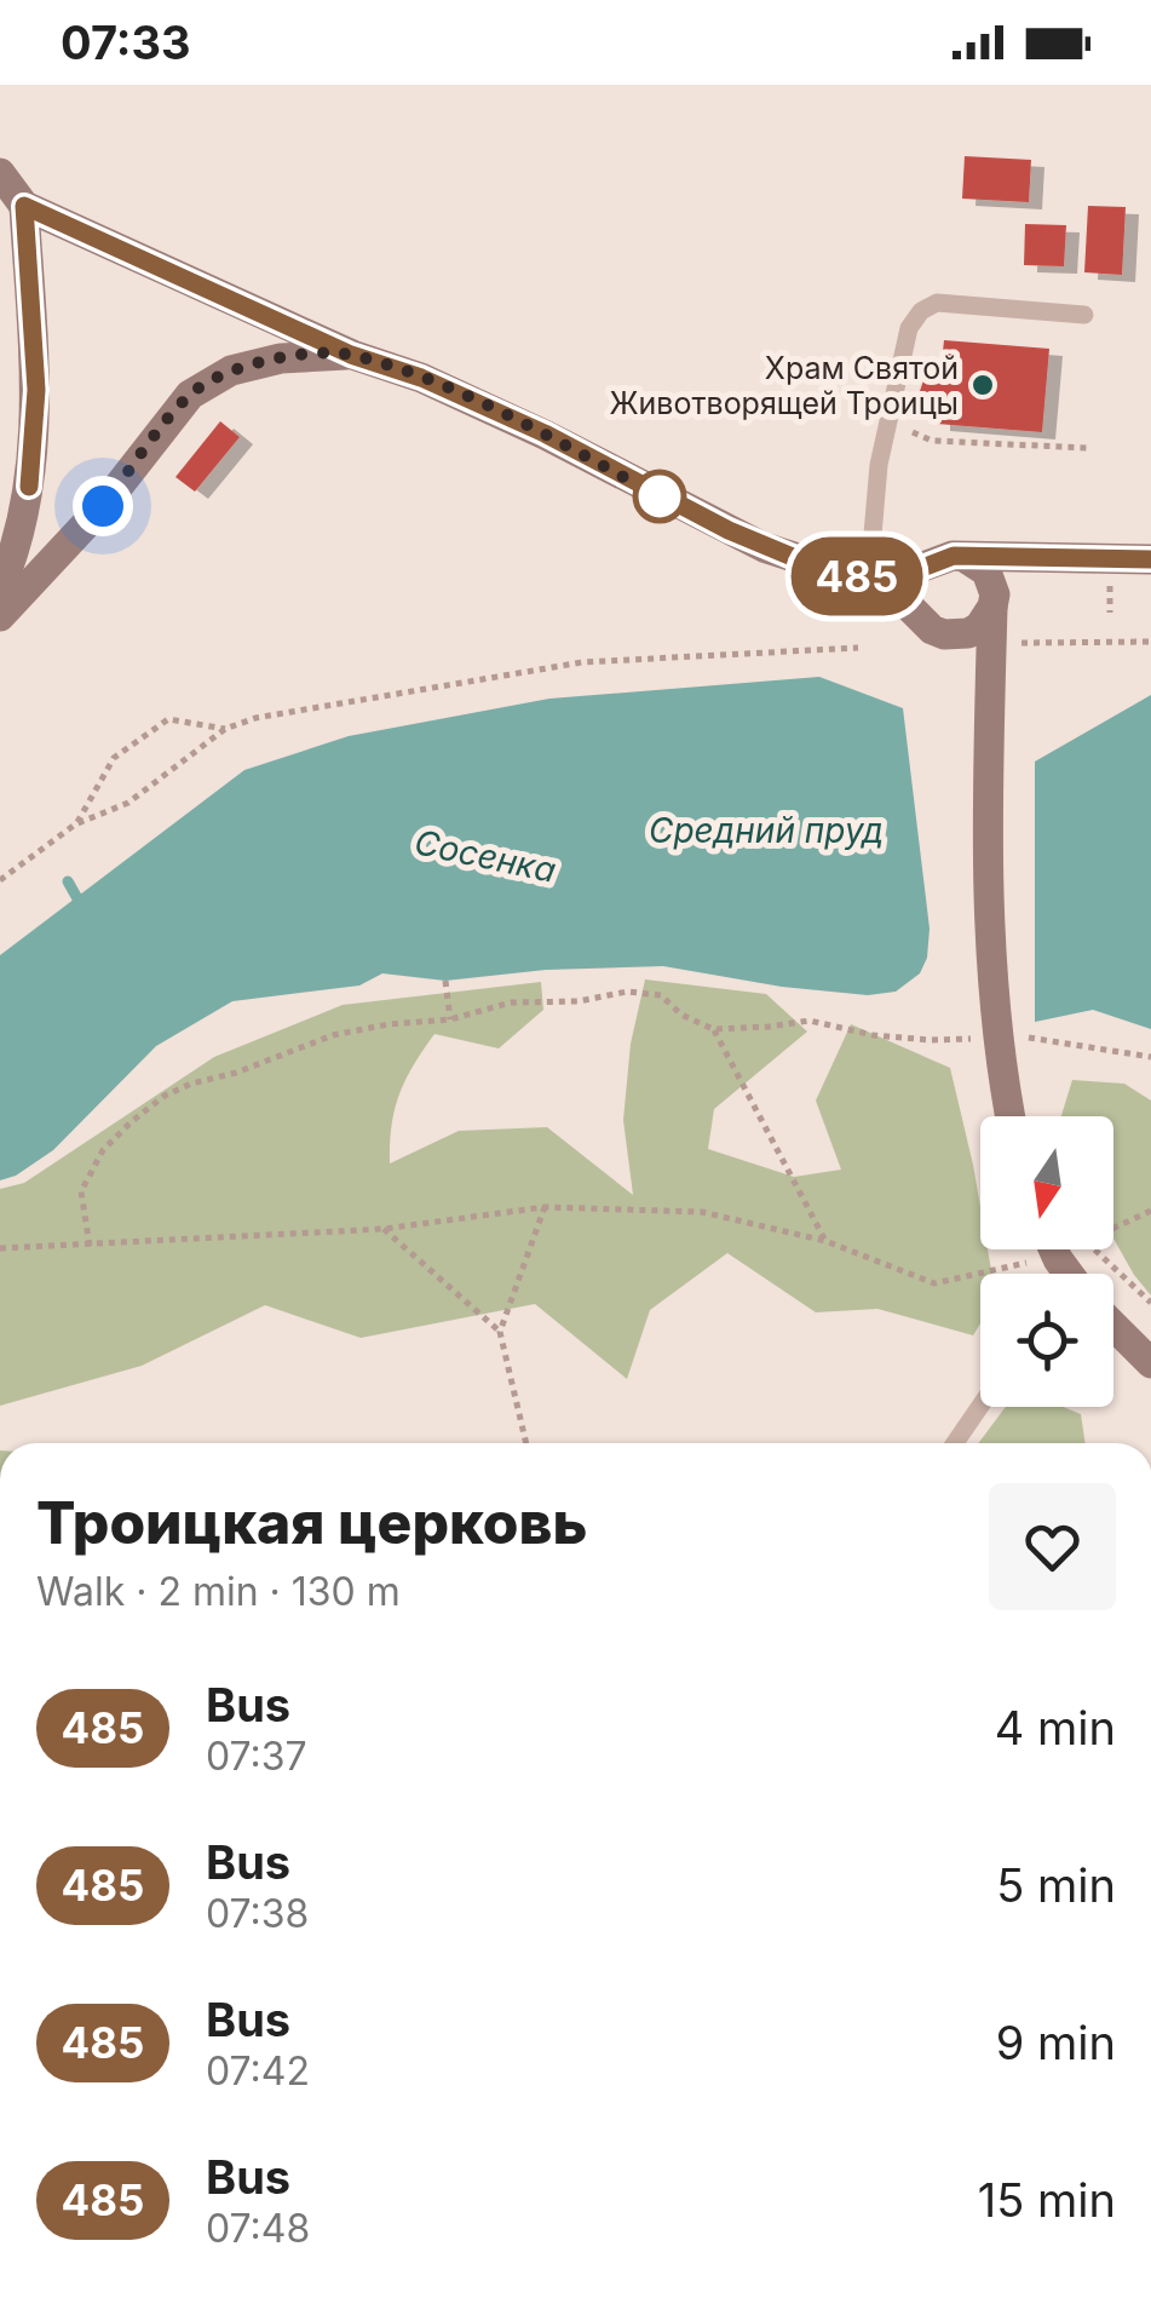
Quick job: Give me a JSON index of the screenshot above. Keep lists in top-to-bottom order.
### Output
{
  "water": ["Средний пруд", "Сосенка"],
  "places": ["Храм Святой Животворящей Троицы"],
  "lines": ["bus line 485"],
  "north": "bottom",
  "page": {
    "status": "07:33",
    "on_map": "485",
    "heading": ["Троицкая церковь", "Walk · 2 min · 130 m"],
    "list": [
      {
        "mark": "485",
        "name": "Bus",
        "note": "07:37",
        "value": "4 min"
      },
      {
        "mark": "485",
        "name": "Bus",
        "note": "07:38",
        "value": "5 min"
      },
      {
        "mark": "485",
        "name": "Bus",
        "note": "07:42",
        "value": "9 min"
      },
      {
        "mark": "485",
        "name": "Bus",
        "note": "07:48",
        "value": "15 min"
      }
    ]
  }
}
